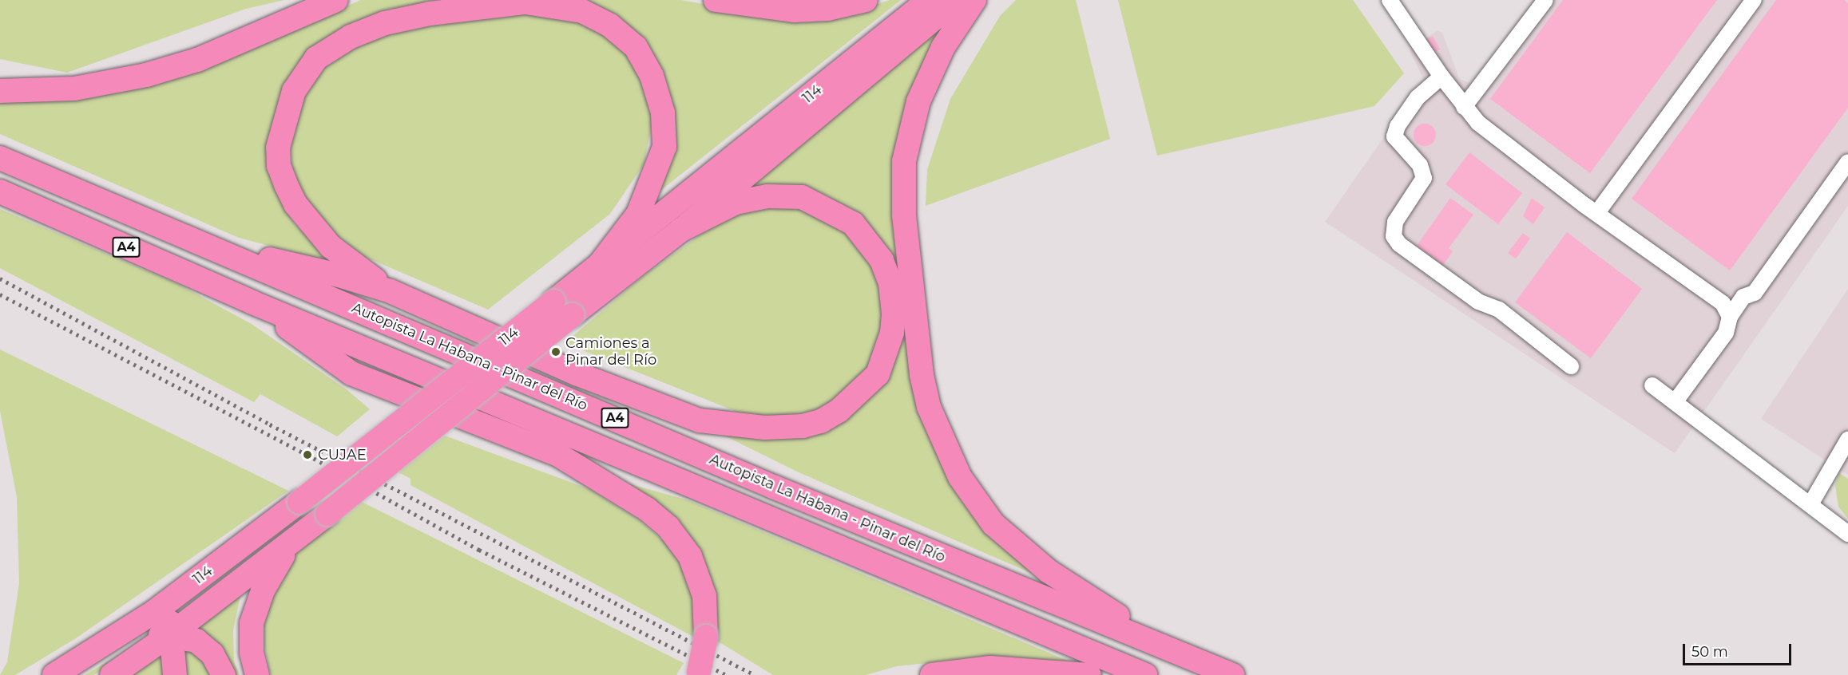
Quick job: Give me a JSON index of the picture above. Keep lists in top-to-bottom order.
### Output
{
  "streets": {
    "highway": ["114", "A4", "Autopista La Habana - Pinar del Río"]
  },
  "places": ["Camiones a Pinar del Río", "CUJAE"],
  "scale_bar": "50 m"
}
